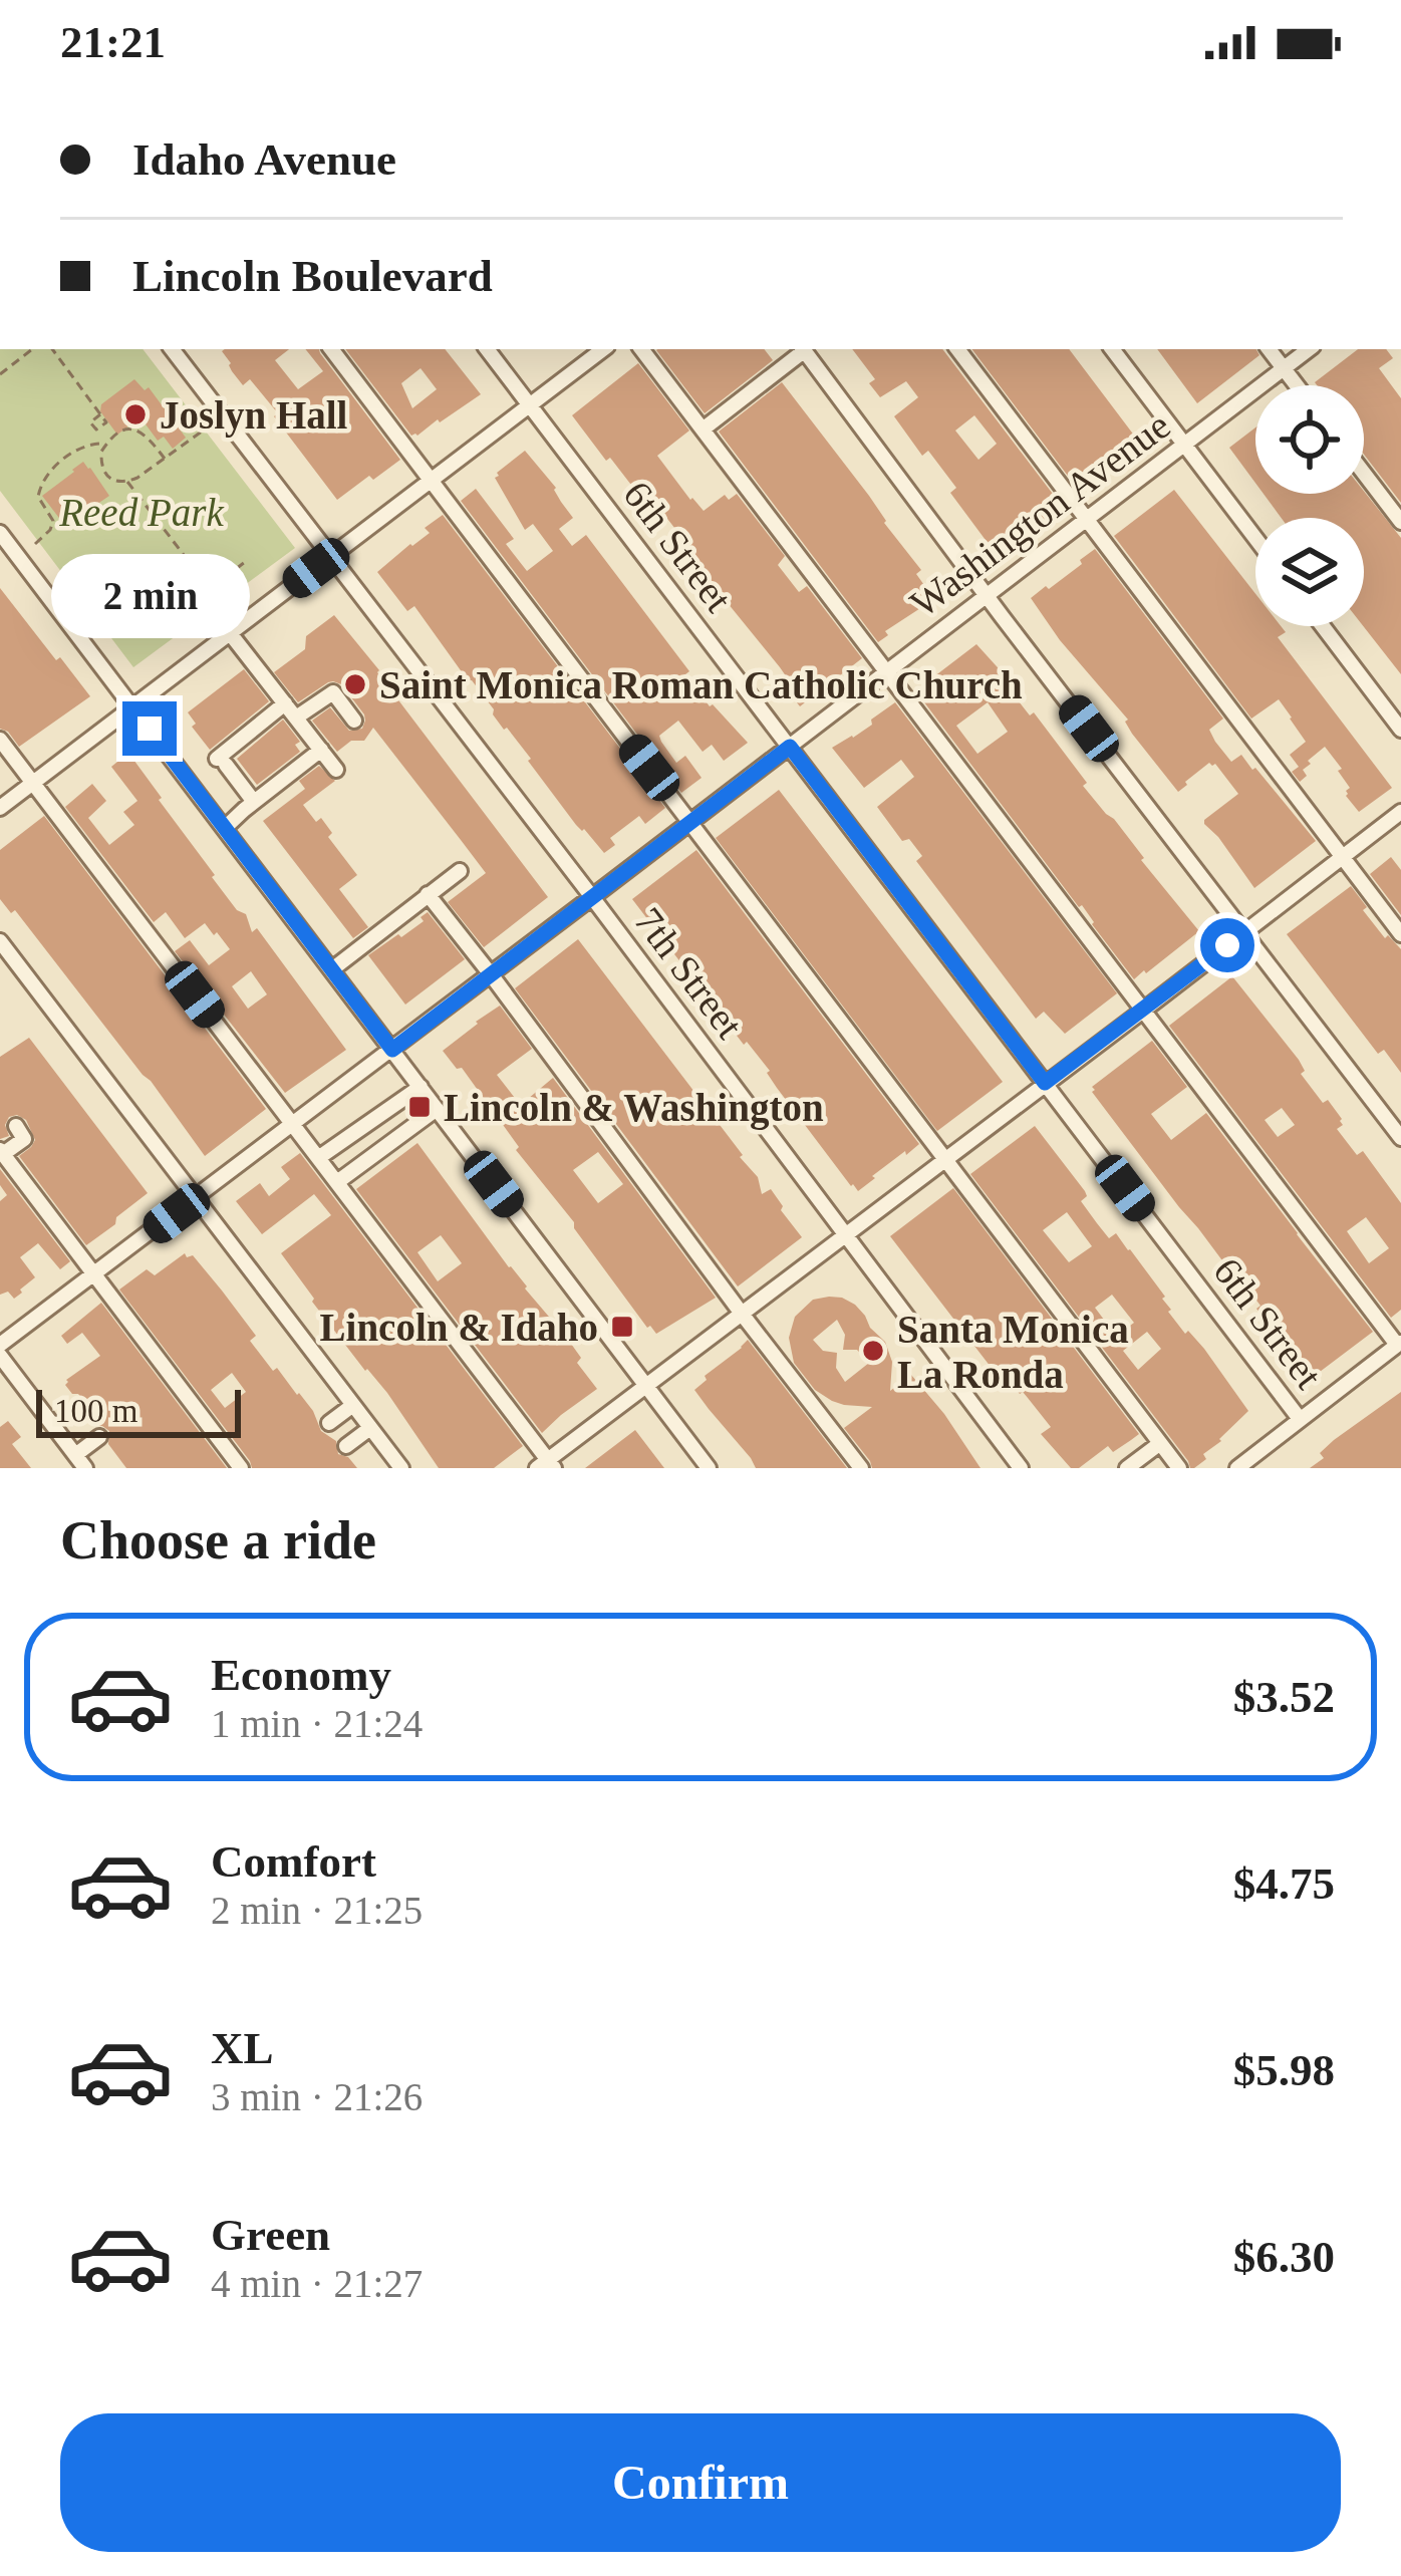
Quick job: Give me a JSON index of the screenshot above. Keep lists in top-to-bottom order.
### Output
{
  "streets": {
    "street": ["Washington Avenue", "6th Street", "7th Street"]
  },
  "crossings": [
    ["Washington Avenue", "6th Street"],
    ["Washington Avenue", "7th Street"]
  ],
  "parks": ["Reed Park"],
  "places": {
    "other": ["Joslyn Hall", "Saint Monica Roman Catholic Church", "Santa Monica La Ronda"],
    "transit": ["Lincoln & Washington", "Lincoln & Idaho"]
  },
  "scale_bar": "100 m",
  "page": {
    "status": "21:21",
    "banner": ["Idaho Avenue", "Lincoln Boulevard"],
    "bubble": "2 min",
    "scale": "100 m",
    "heading": "Choose a ride",
    "list": [
      {
        "name": "Economy",
        "note": "1 min · 21:24",
        "value": "$3.52"
      },
      {
        "name": "Comfort",
        "note": "2 min · 21:25",
        "value": "$4.75"
      },
      {
        "name": "XL",
        "note": "3 min · 21:26",
        "value": "$5.98"
      },
      {
        "name": "Green",
        "note": "4 min · 21:27",
        "value": "$6.30"
      }
    ],
    "buttons": "Confirm"
  }
}
